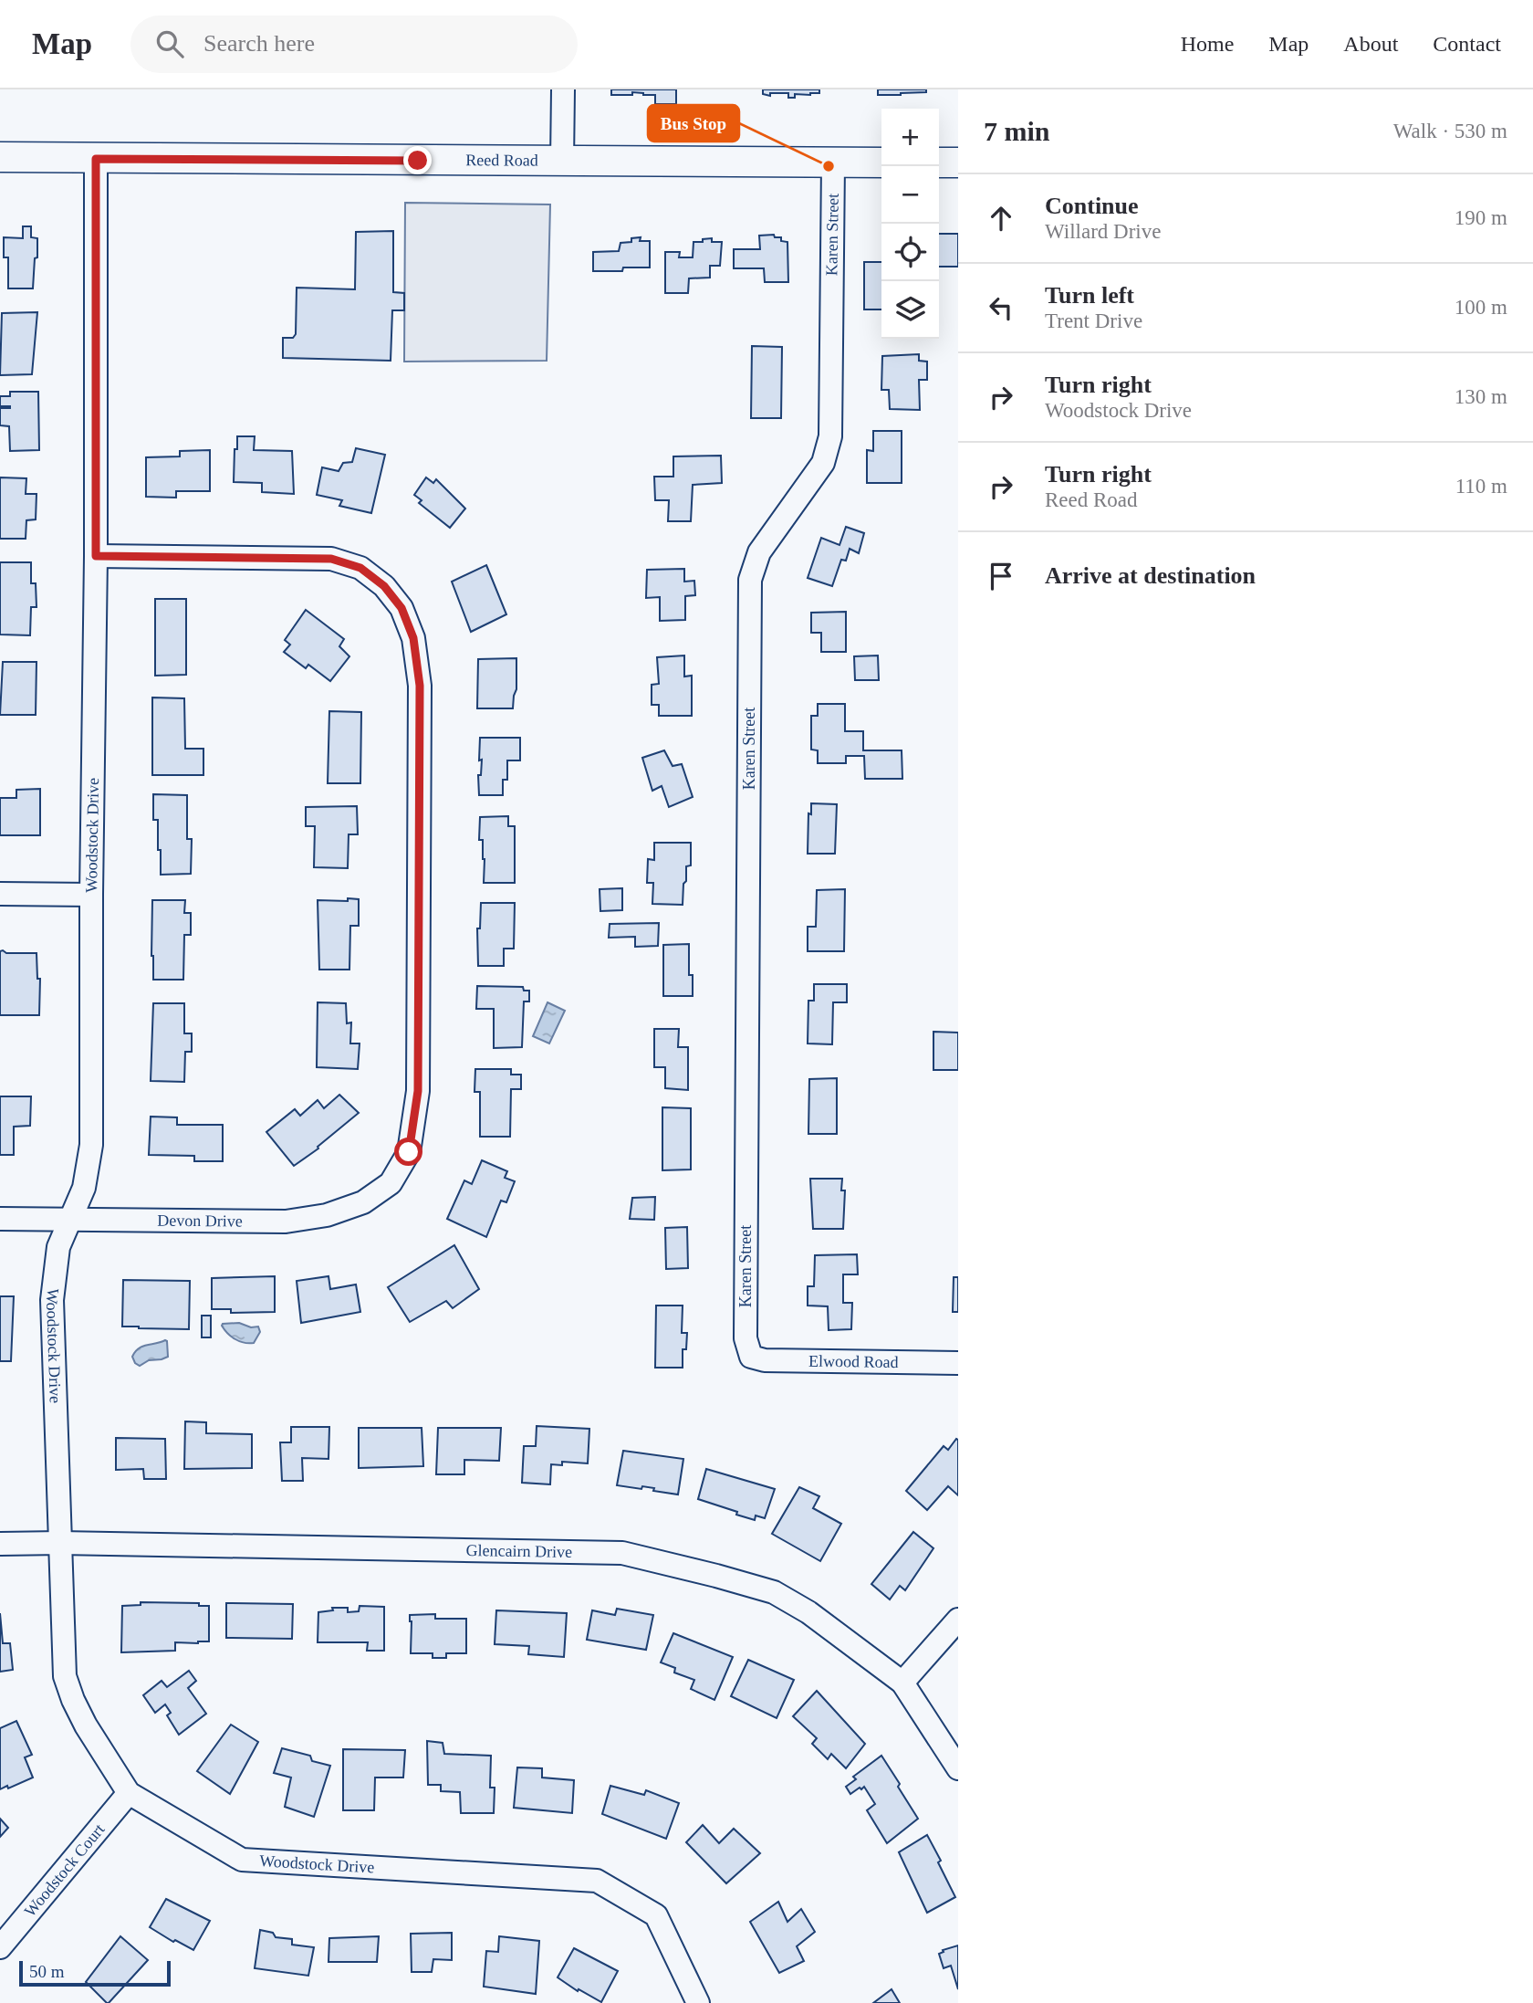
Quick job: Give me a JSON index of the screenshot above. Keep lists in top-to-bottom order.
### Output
{
  "streets": {
    "main road": ["Reed Road"],
    "street": [
      "Karen Street",
      "Woodstock Drive",
      "Devon Drive",
      "Elwood Road",
      "Glencairn Drive",
      "Woodstock Court"
    ]
  },
  "crossings": [
    ["Reed Road", "Karen Street"],
    ["Reed Road", "Woodstock Drive"],
    ["Karen Street", "Elwood Road"],
    ["Woodstock Drive", "Devon Drive"],
    ["Woodstock Drive", "Glencairn Drive"],
    ["Woodstock Drive", "Woodstock Court"]
  ],
  "places": ["Bus Stop"],
  "scale_bar": "50 m",
  "page": {
    "header": "Map",
    "search": "Search here",
    "nav": [
      "Home",
      "Map",
      "About",
      "Contact"
    ],
    "heading": ["7 min", "Walk · 530 m"],
    "map_buttons": ["+", "−"],
    "list": [
      ["Continue", "Willard Drive", "190 m"],
      ["Turn left", "Trent Drive", "100 m"],
      ["Turn right", "Woodstock Drive", "130 m"],
      ["Turn right", "Reed Road", "110 m"],
      "Arrive at destination"
    ],
    "scale": "50 m"
  }
}
